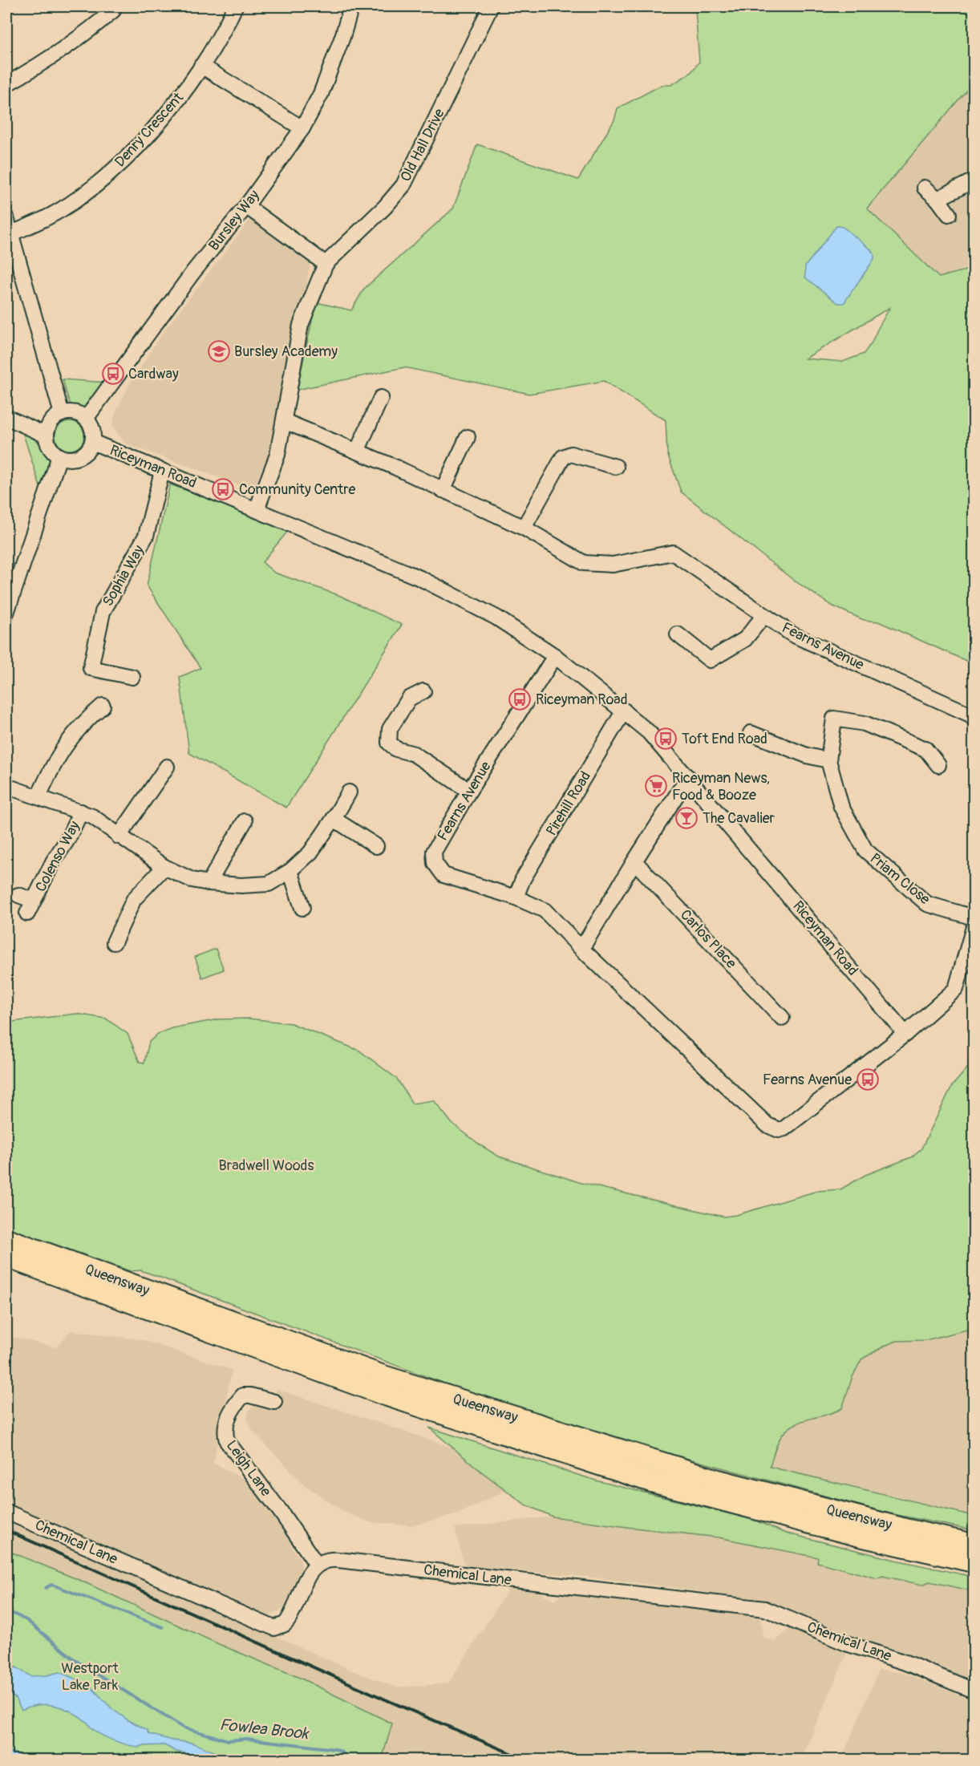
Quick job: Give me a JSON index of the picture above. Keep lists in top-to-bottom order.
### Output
{
  "streets": {
    "highway": ["Queensway"],
    "street": [
      "Denry Crescent",
      "Old Hall Drive",
      "Bursley Way",
      "Riceyman Road",
      "Sophia Way",
      "Fearns Avenue",
      "Pirehill Road",
      "Colenso Way",
      "Priam Close",
      "Carlos Place",
      "Leigh Lane",
      "Chemical Lane"
    ]
  },
  "crossings": [
    ["Bursley Way", "Riceyman Road"],
    ["Riceyman Road", "Sophia Way"],
    ["Riceyman Road", "Fearns Avenue"],
    ["Riceyman Road", "Pirehill Road"],
    ["Fearns Avenue", "Pirehill Road"],
    ["Leigh Lane", "Chemical Lane"]
  ],
  "water": ["Fowlea Brook"],
  "parks": ["Bradwell Woods", "Westport Lake Park"],
  "places": {
    "school or university": ["Bursley Academy"],
    "bus stop": [
      "Cardway",
      "Community Centre",
      "Riceyman Road",
      "Toft End Road",
      "Fearns Avenue"
    ],
    "supermarket": ["Riceyman News, Food & Booze"],
    "bar": ["The Cavalier"]
  }
}
